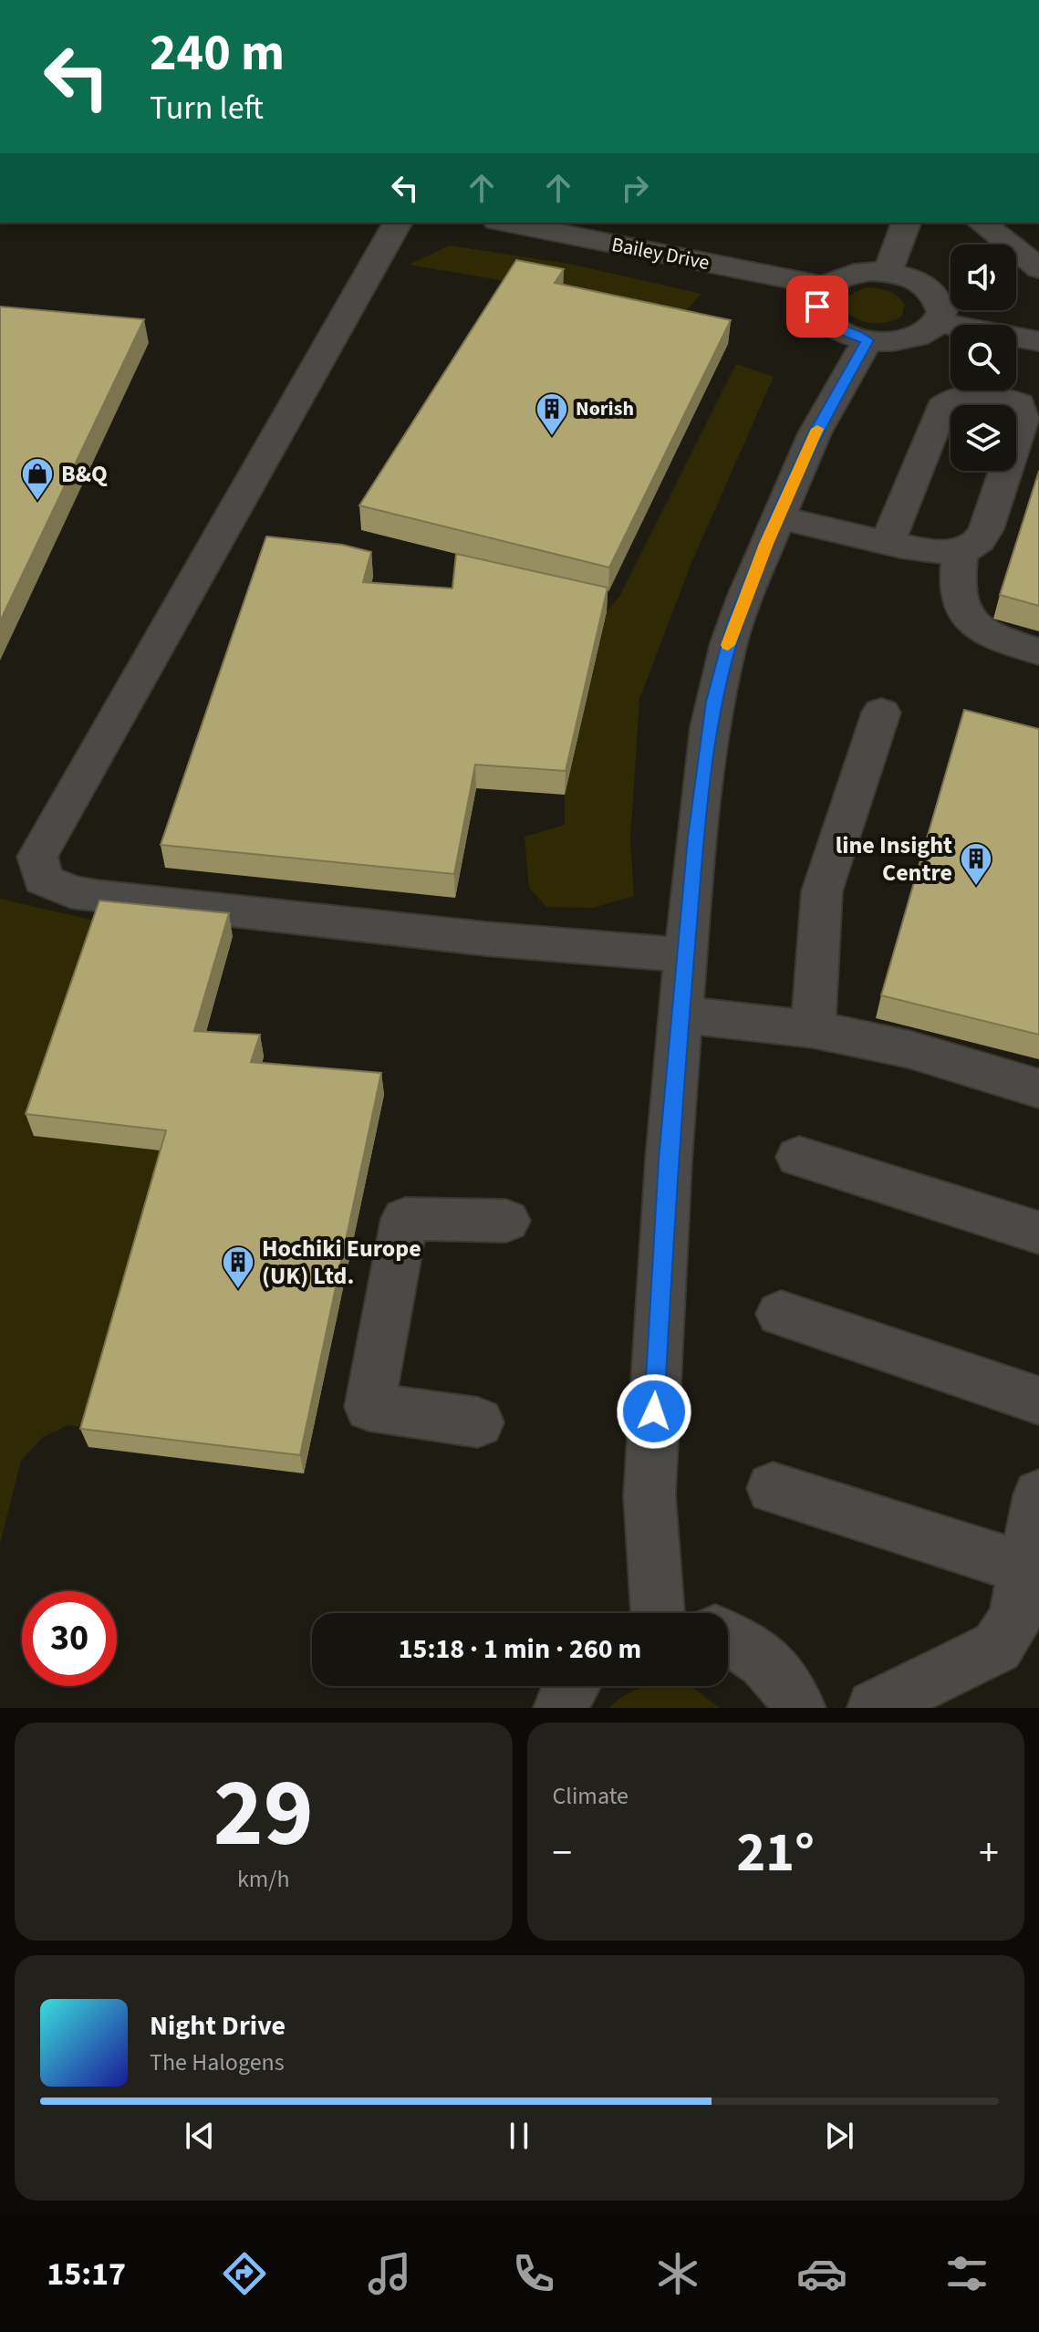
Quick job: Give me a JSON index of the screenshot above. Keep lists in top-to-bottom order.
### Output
{
  "streets": {
    "street": ["Bailey Drive"]
  },
  "places": {
    "building": ["Norish", "line Insight Centre", "Hochiki Europe (UK) Ltd."],
    "shop": ["B&Q"]
  },
  "page": {
    "turn": ["240 m", "Turn left"],
    "limit": "30",
    "trip": "15:18 · 1 min · 260 m",
    "tile": [
      ["29", "km/h"],
      "Climate"
    ],
    "heat": ["−", "21°", "+"],
    "song": ["Night Drive", "The Halogens"],
    "tabs": "15:17"
  }
}
